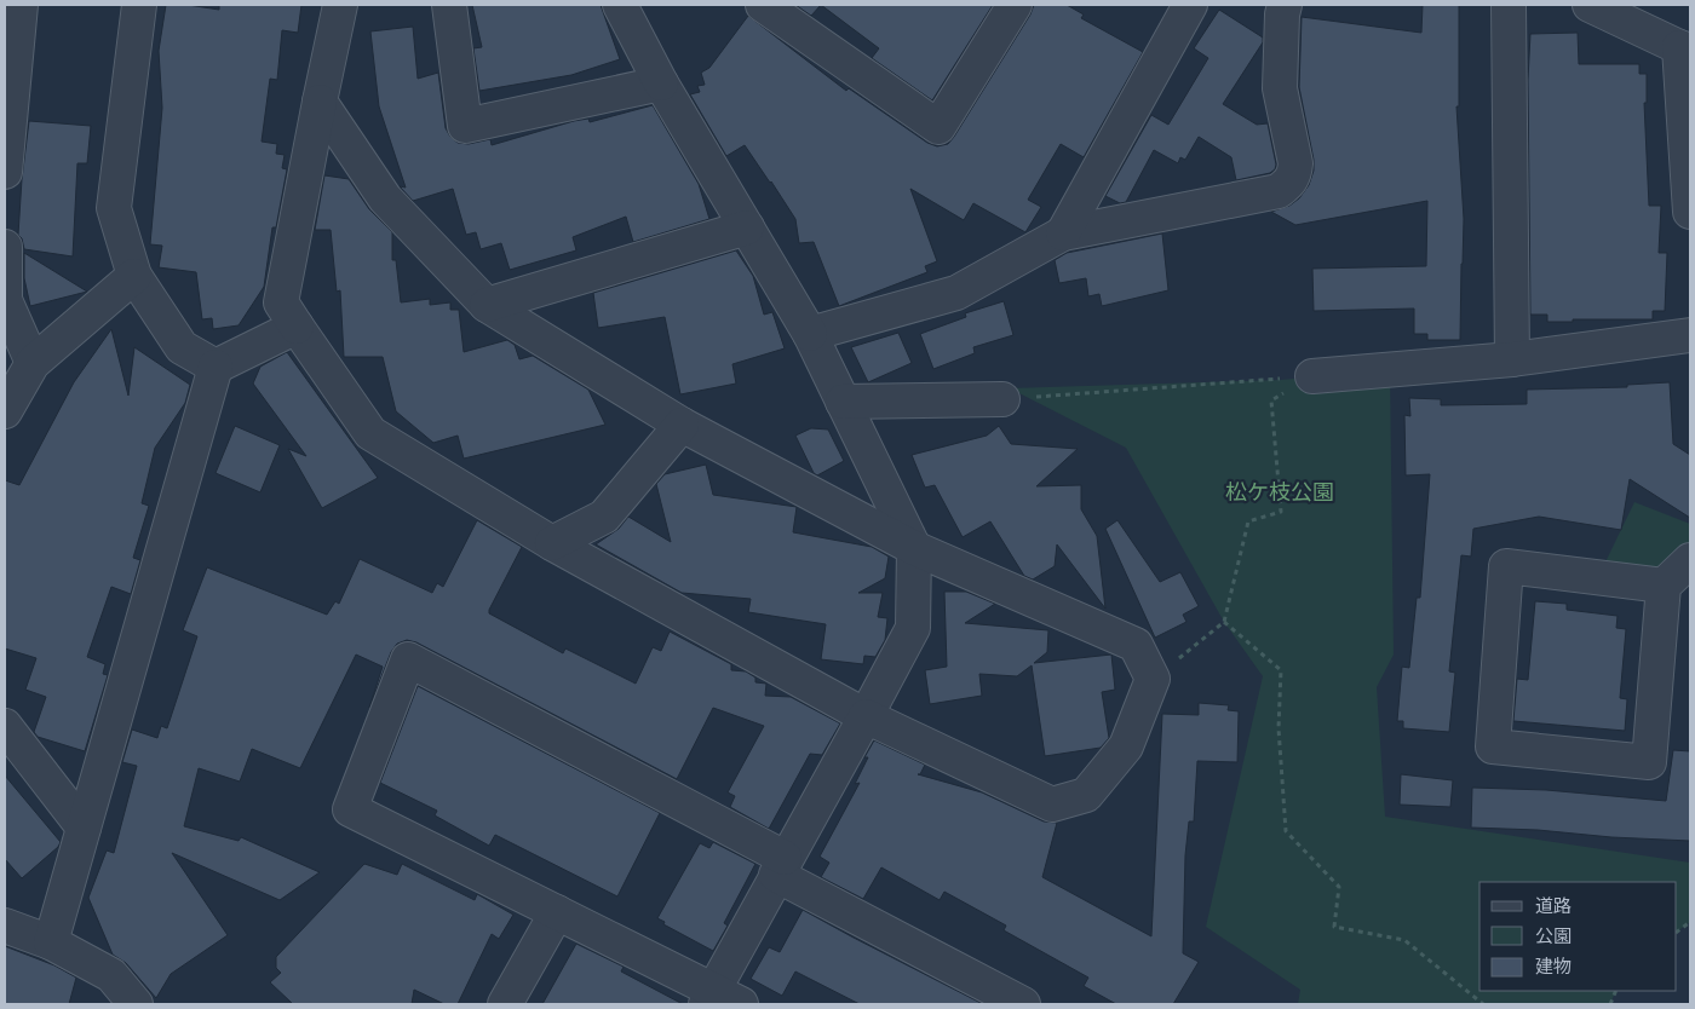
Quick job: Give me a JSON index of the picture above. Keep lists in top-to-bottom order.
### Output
{
  "parks": ["松ケ枝公園"],
  "legend": ["道路", "公園", "建物"]
}
